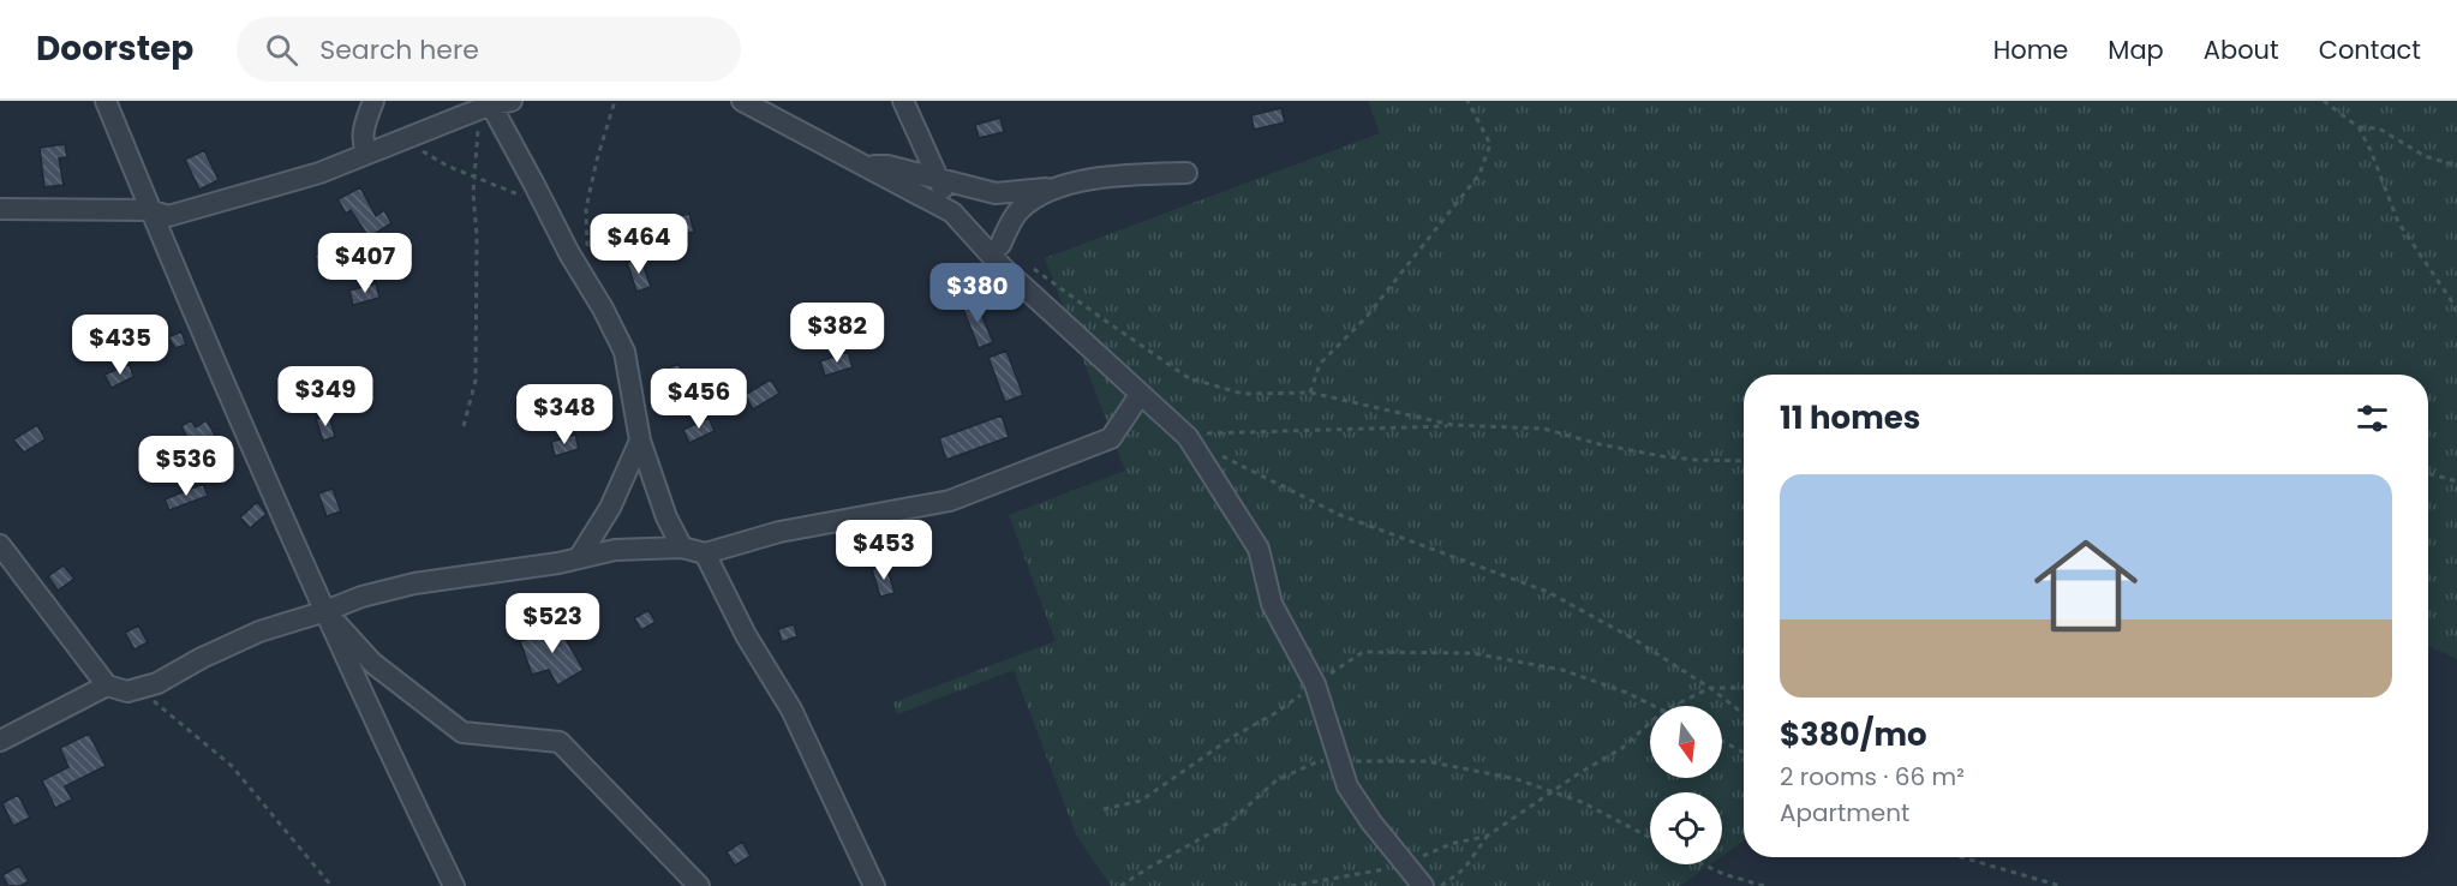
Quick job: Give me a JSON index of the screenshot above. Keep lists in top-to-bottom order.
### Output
{
  "north": "bottom",
  "page": {
    "header": "Doorstep",
    "search": "Search here",
    "nav": [
      "Home",
      "Map",
      "About",
      "Contact"
    ],
    "price": [
      "$464",
      "$407",
      "$380",
      "$382",
      "$435",
      "$349",
      "$456",
      "$348",
      "$536",
      "$453",
      "$523"
    ],
    "heading": "11 homes",
    "list": [
      {
        "name": "$380/mo",
        "note": "2 rooms · 66 m² · Apartment"
      }
    ]
  }
}
